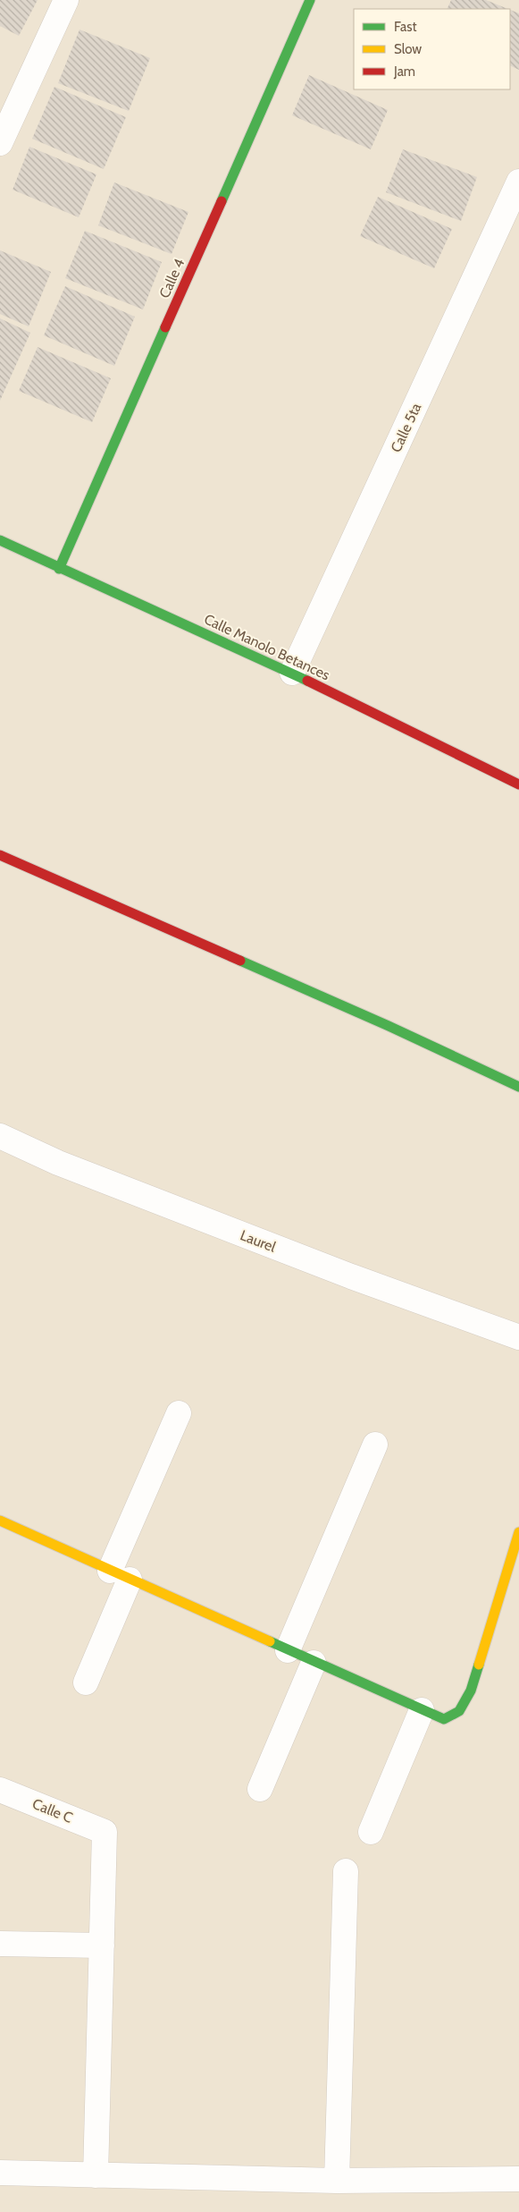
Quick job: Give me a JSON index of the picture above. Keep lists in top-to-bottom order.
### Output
{
  "streets": {
    "street": [
      "Calle 4",
      "Calle 5ta",
      "Calle Manolo Betances",
      "Laurel",
      "Calle C"
    ]
  },
  "crossings": [
    ["Calle 4", "Calle Manolo Betances"],
    ["Calle 5ta", "Calle Manolo Betances"]
  ],
  "legend": ["Fast", "Slow", "Jam"]
}
